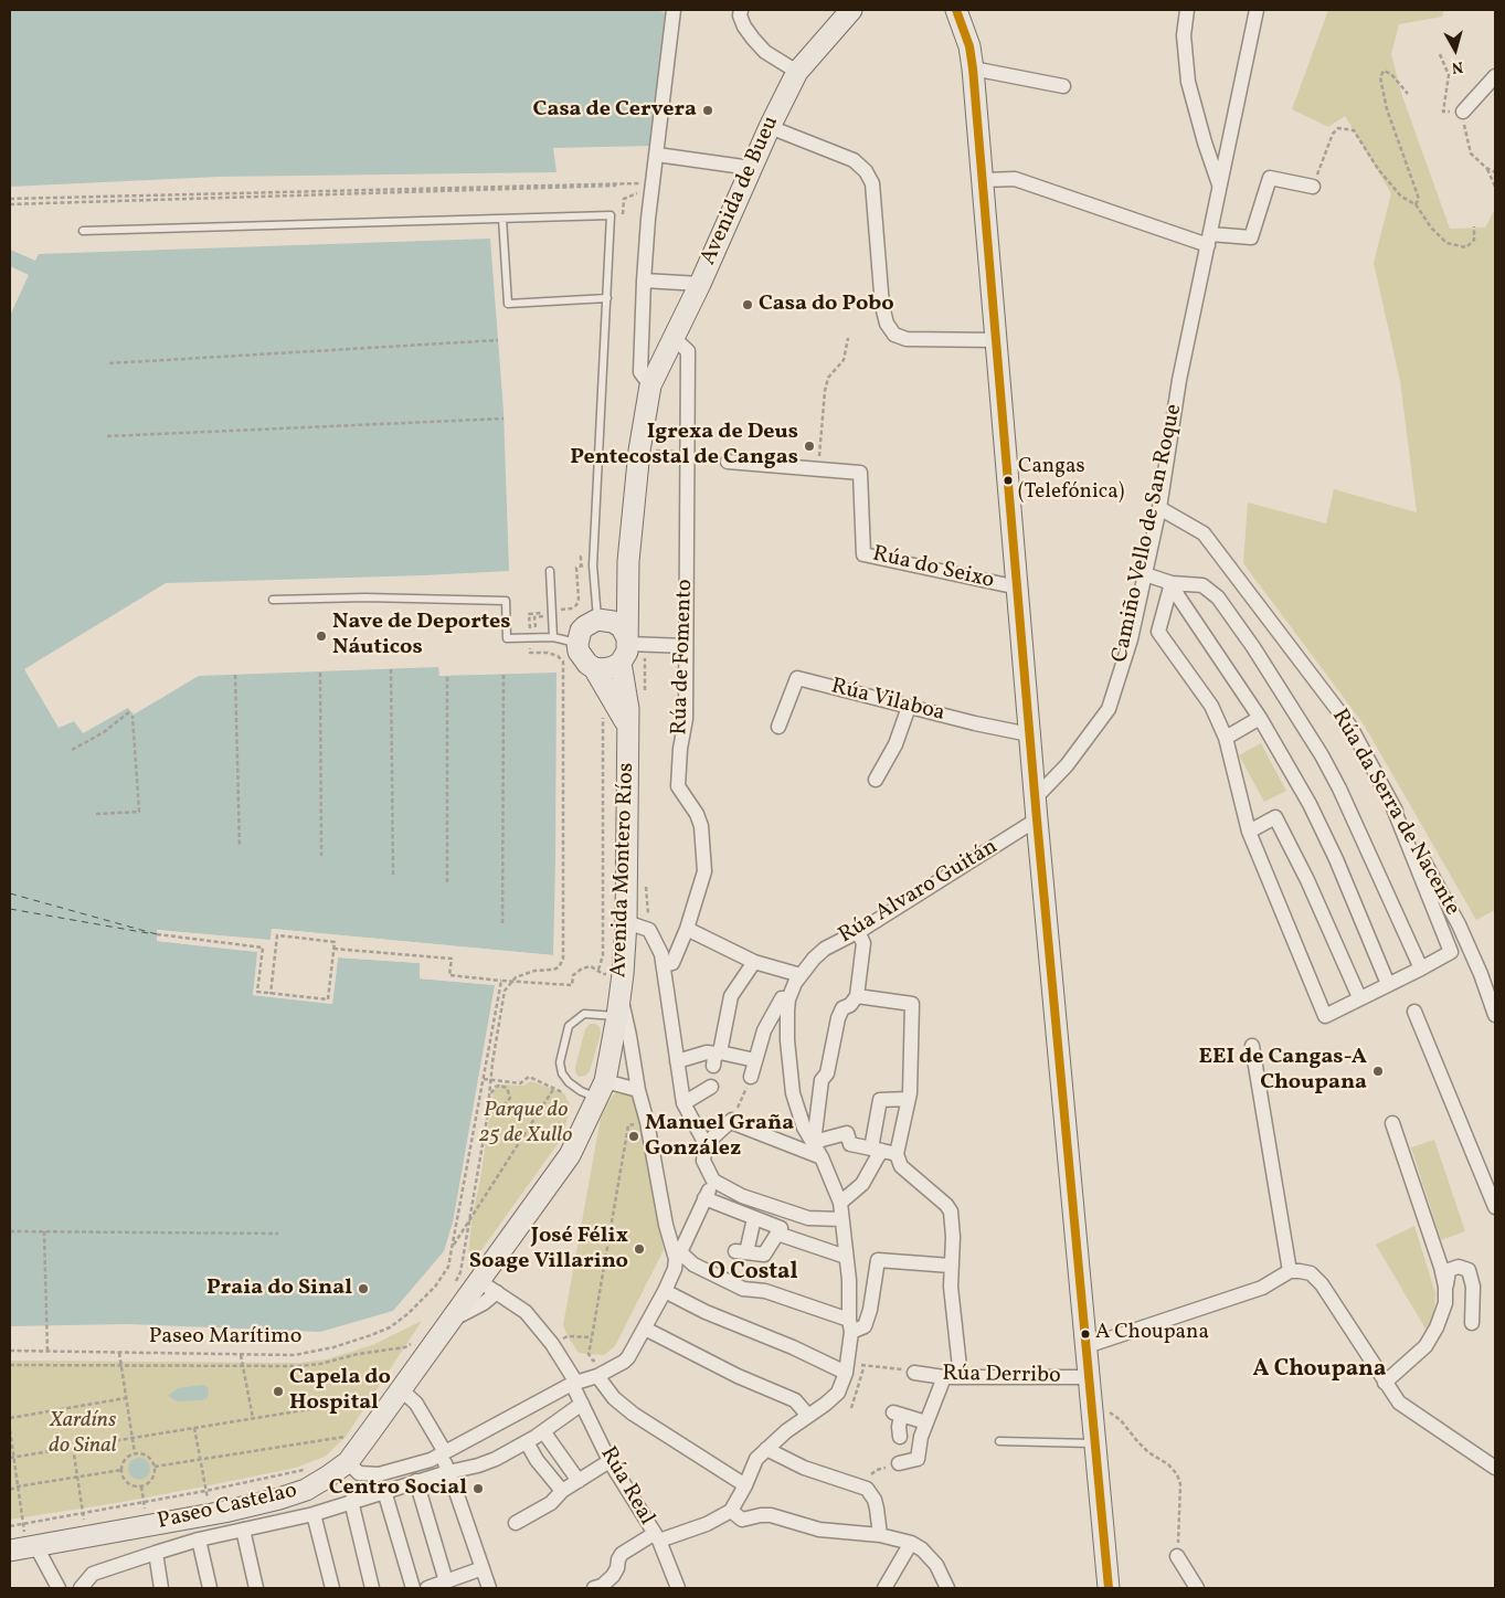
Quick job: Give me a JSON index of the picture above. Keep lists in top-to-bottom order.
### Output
{
  "streets": {
    "main road": ["Avenida de Bueu", "Avenida Montero Ríos", "Paseo Castelao"],
    "street": [
      "Camiño Vello de San Roque",
      "Rúa do Seixo",
      "Rúa de Fomento",
      "Rúa Vilaboa",
      "Rúa da Serra de Nacente",
      "Rúa Alvaro Guitán",
      "Rúa Derribo",
      "Rúa Real"
    ],
    "path": ["Paseo Marítimo"]
  },
  "crossings": [
    ["Avenida de Bueu", "Rúa de Fomento"],
    ["Camiño Vello de San Roque", "Rúa da Serra de Nacente"],
    ["Avenida Montero Ríos", "Paseo Castelao"],
    ["Rúa Real", "Paseo Castelao"]
  ],
  "districts": ["O Costal", "A Choupana"],
  "parks": ["Parque do 25 de Xullo", "Xardíns do Sinal"],
  "places": [
    "Casa de Cervera",
    "Casa do Pobo",
    "Igrexa de Deus Pentecostal de Cangas",
    "Cangas (Telefónica)",
    "Nave de Deportes Náuticos",
    "EEI de Cangas-A Choupana",
    "Manuel Graña González",
    "José Félix Soage Villarino",
    "Praia do Sinal",
    "A Choupana",
    "Capela do Hospital",
    "Centro Social"
  ],
  "north": "bottom"
}
